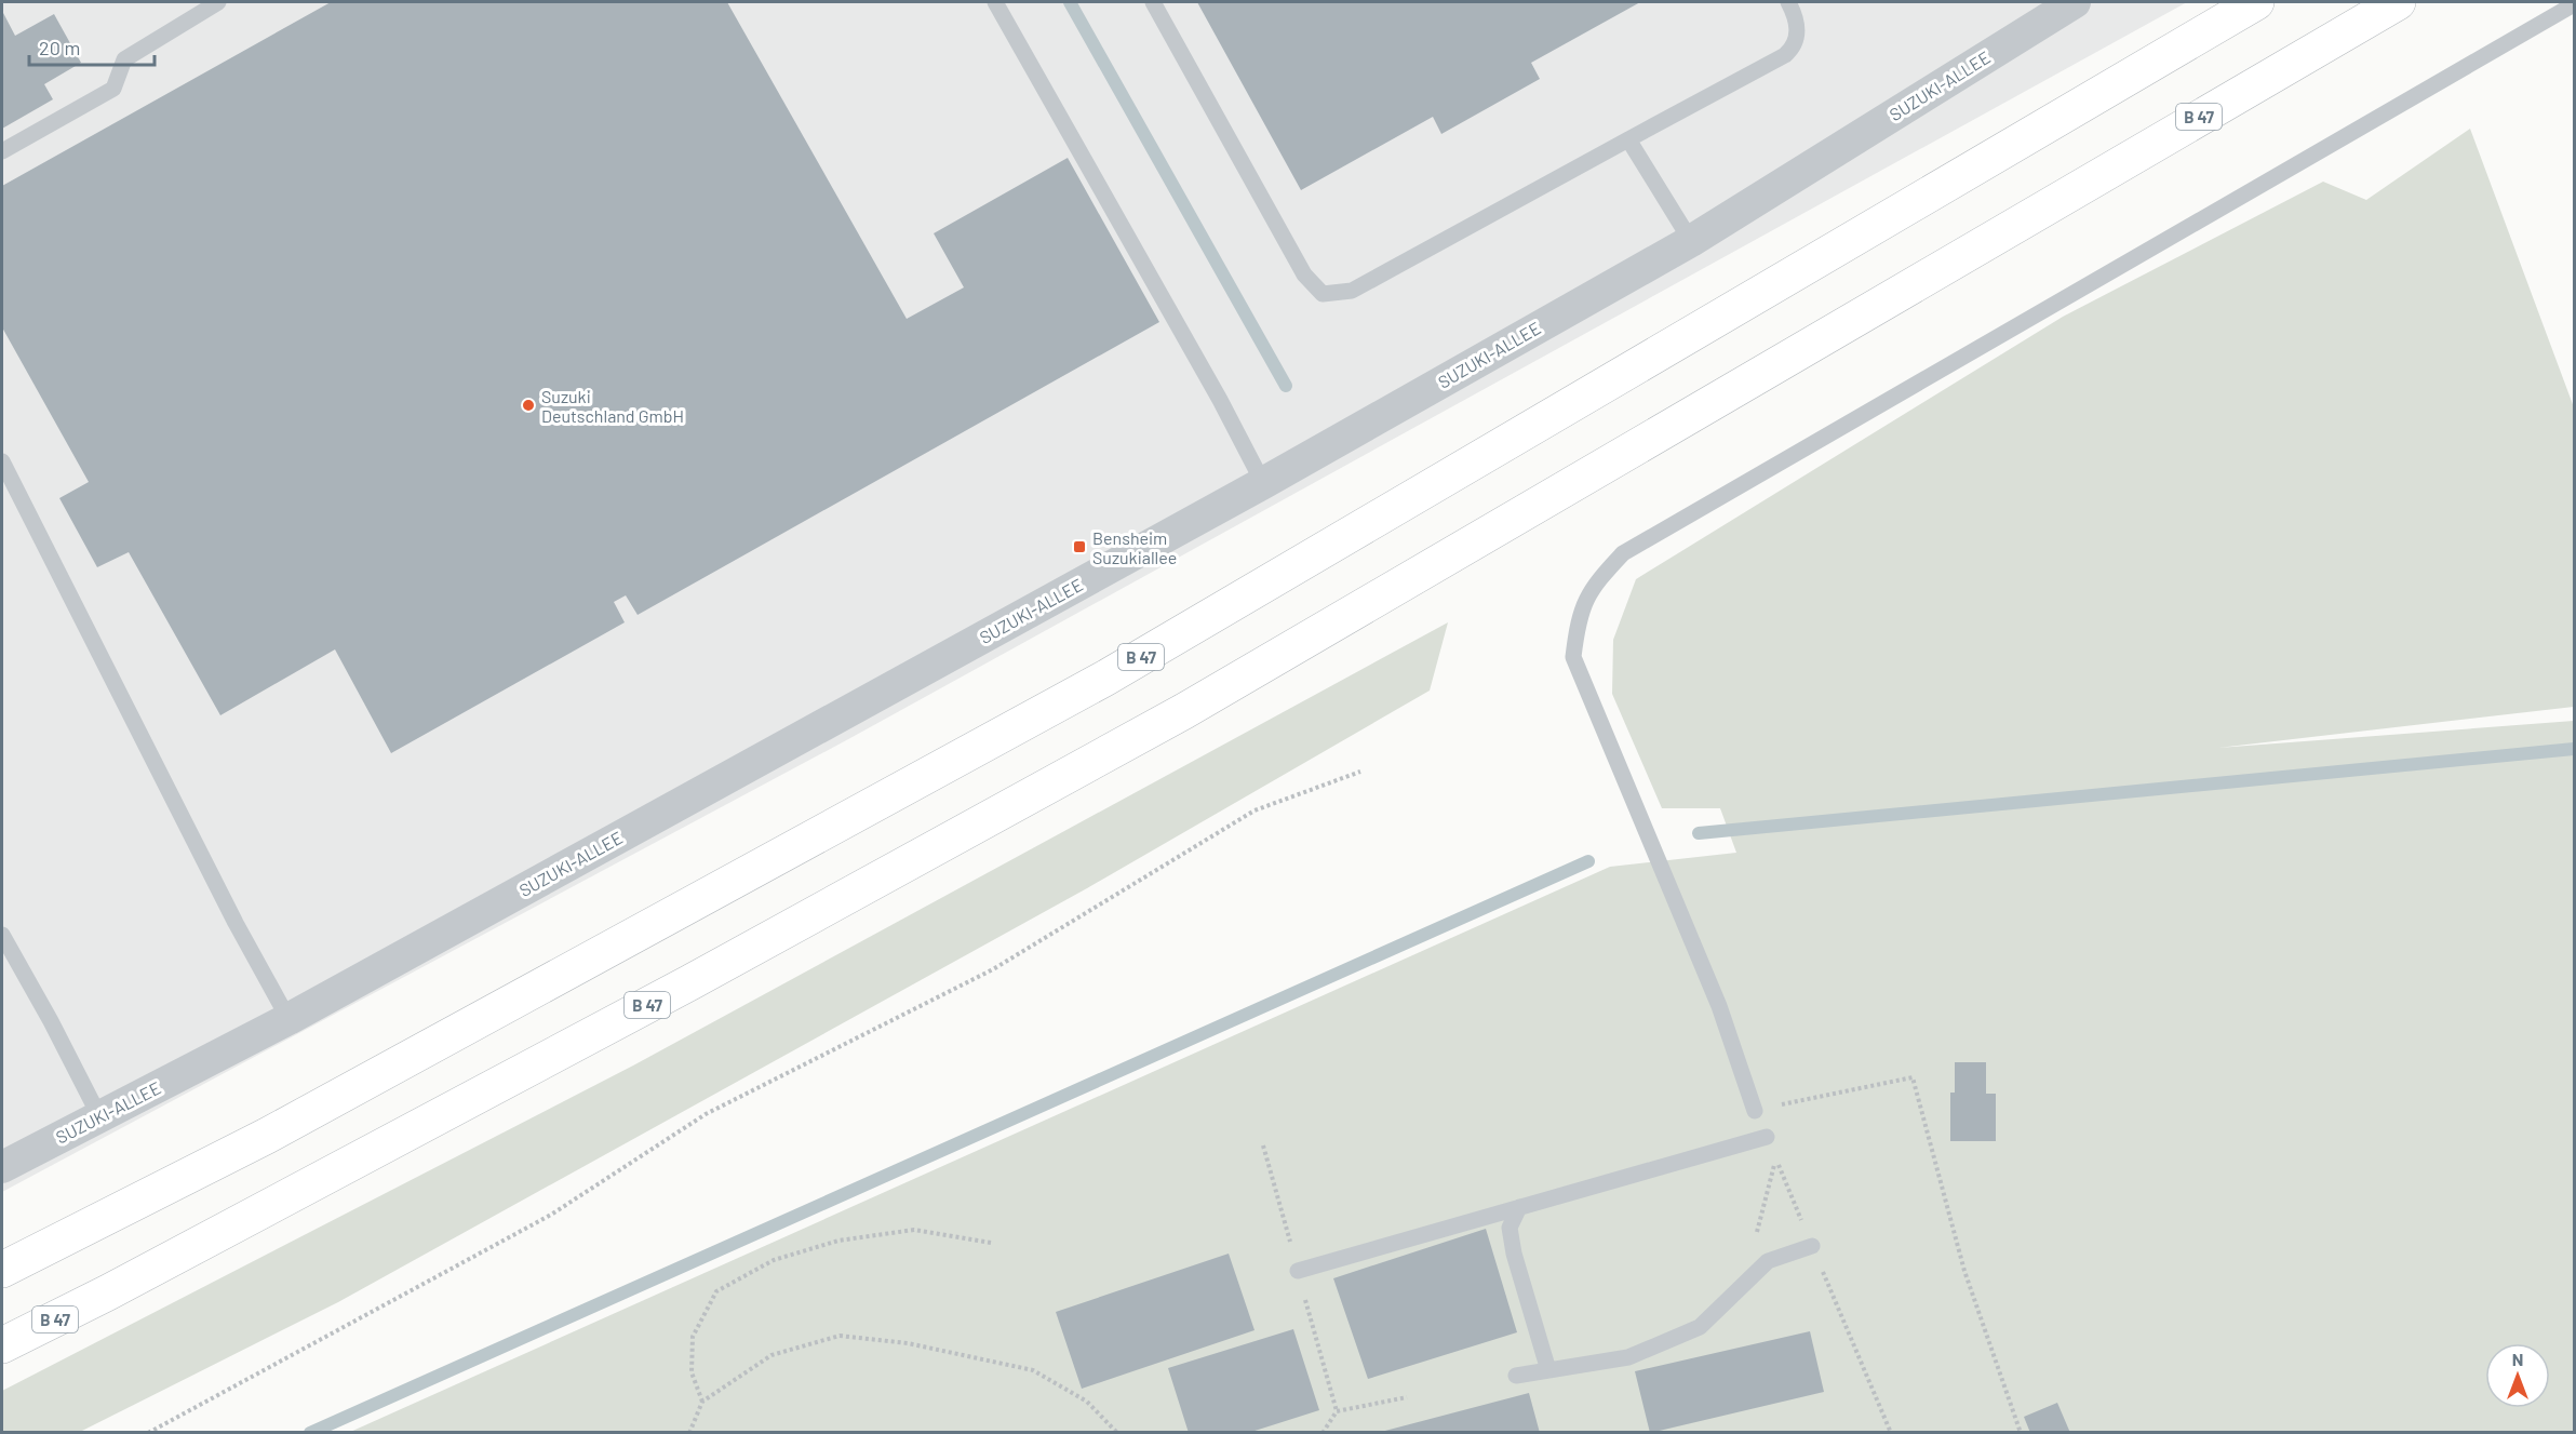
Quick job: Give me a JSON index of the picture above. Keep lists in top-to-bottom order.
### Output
{
  "streets": {
    "highway": ["B 47"],
    "street": ["SUZUKI-ALLEE"]
  },
  "places": {
    "other": ["Suzuki Deutschland GmbH"],
    "transit": ["Bensheim Suzukiallee"]
  },
  "scale_bar": "20 m",
  "north": "top"
}
